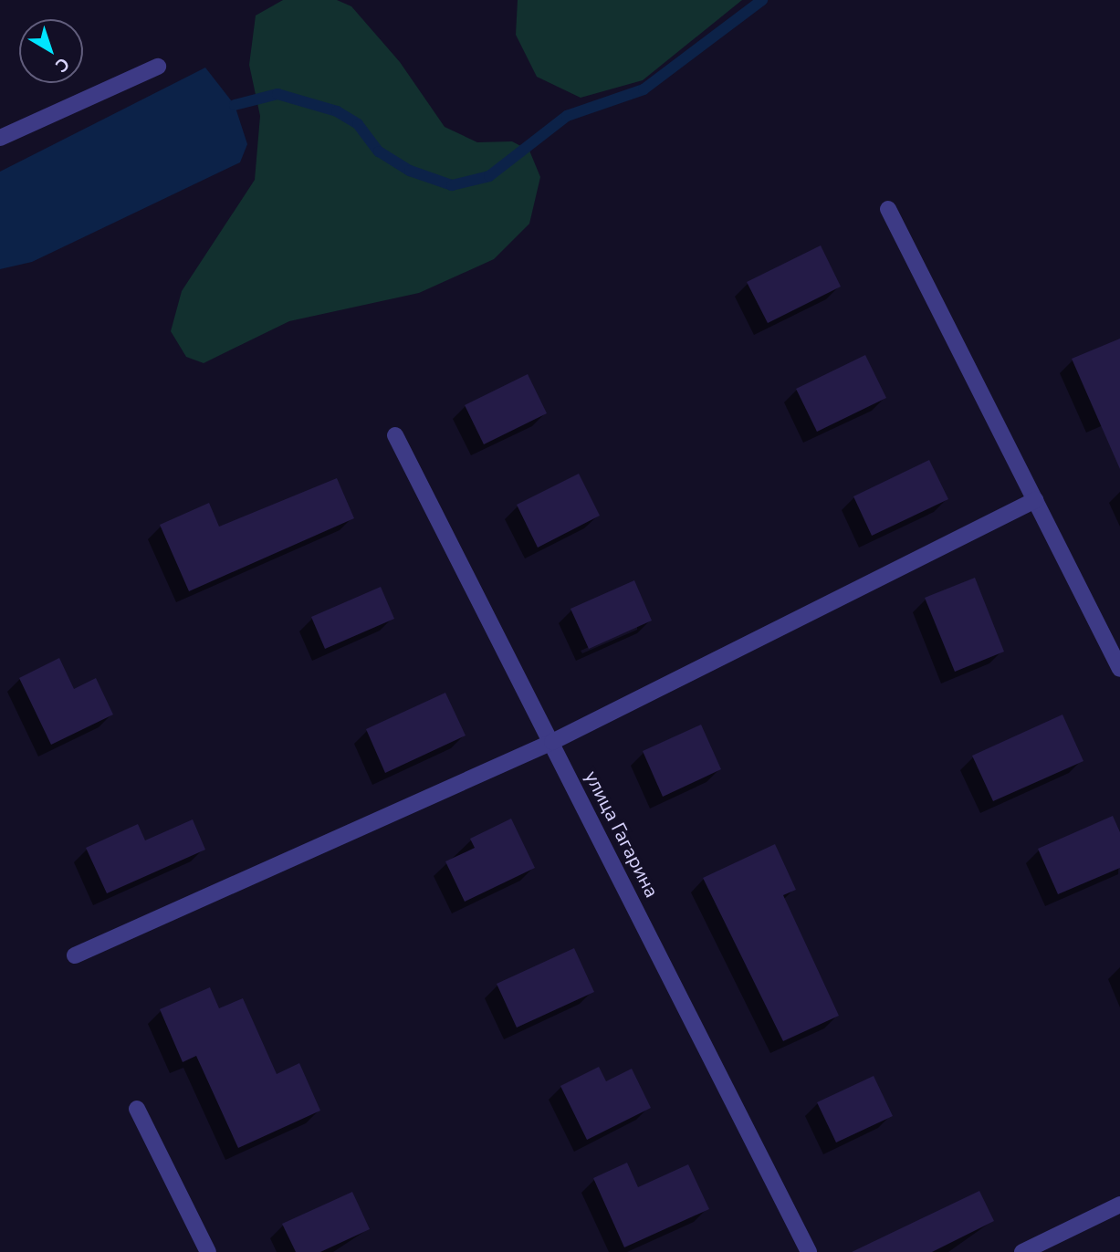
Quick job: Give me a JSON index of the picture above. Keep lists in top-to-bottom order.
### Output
{
  "streets": {
    "street": ["улица Гагарина"]
  },
  "north": "bottom right"
}
